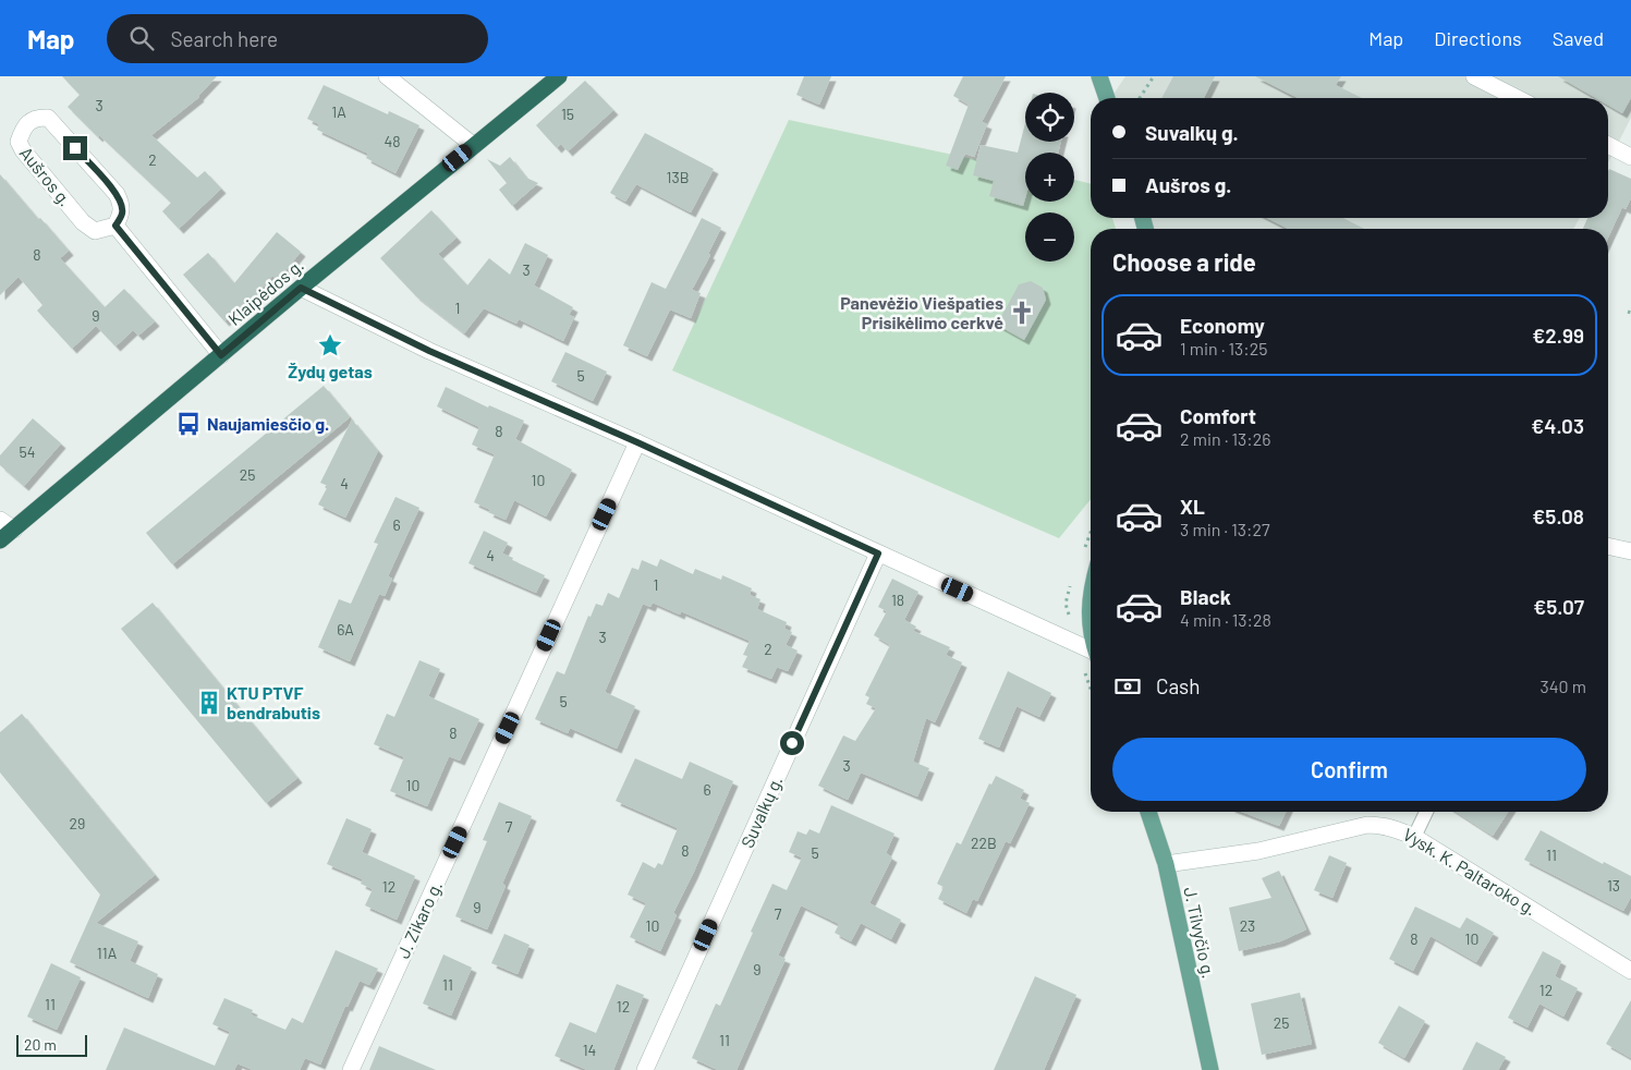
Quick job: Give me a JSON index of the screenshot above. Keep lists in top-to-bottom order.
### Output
{
  "streets": {
    "highway": ["Klaipėdos g."],
    "main road": ["J. Tilvyčio g."],
    "street": [
      "Aušros g.",
      "Suvalkų g.",
      "Vysk. K. Paltaroko g.",
      "J. Zikaro g."
    ]
  },
  "crossings": [
    ["Vysk. K. Paltaroko g.", "J. Tilvyčio g."]
  ],
  "places": {
    "church": ["Panevėžio Viešpaties Prisikėlimo cerkvė"],
    "place": ["Žydų getas"],
    "bus stop": ["Naujamiesčio g."],
    "building": ["KTU PTVF bendrabutis"]
  },
  "house_numbers": [
    "3",
    "1A",
    "15",
    "48",
    "2",
    "13B",
    "8",
    "3",
    "1",
    "9",
    "5",
    "8",
    "54",
    "25",
    "10",
    "4",
    "6",
    "4",
    "1",
    "18",
    "6A",
    "3",
    "2",
    "5",
    "8",
    "3",
    "10",
    "6",
    "29",
    "7",
    "22B",
    "8",
    "5",
    "11",
    "13",
    "12",
    "9",
    "7",
    "10",
    "23",
    "8",
    "10",
    "11A",
    "9",
    "11",
    "12",
    "11",
    "12",
    "25",
    "11",
    "14"
  ],
  "scale_bar": "20 m",
  "page": {
    "header": "Map",
    "search": "Search here",
    "nav": ["Map", "Directions", "Saved"],
    "map_buttons": ["+", "−"],
    "banner": ["Suvalkų g.", "Aušros g."],
    "heading": "Choose a ride",
    "list": [
      {
        "name": "Economy",
        "note": "1 min · 13:25",
        "value": "€2.99"
      },
      {
        "name": "Comfort",
        "note": "2 min · 13:26",
        "value": "€4.03"
      },
      {
        "name": "XL",
        "note": "3 min · 13:27",
        "value": "€5.08"
      },
      {
        "name": "Black",
        "note": "4 min · 13:28",
        "value": "€5.07"
      }
    ],
    "pay": ["Cash", "340 m"],
    "buttons": "Confirm",
    "scale": "20 m"
  }
}
